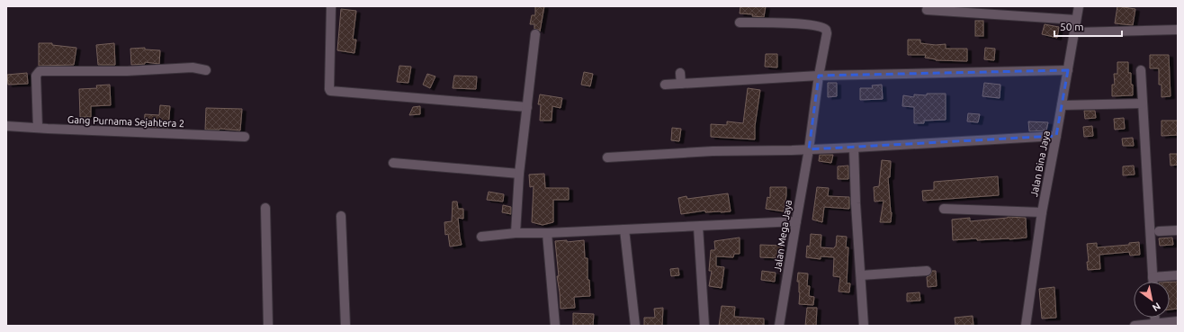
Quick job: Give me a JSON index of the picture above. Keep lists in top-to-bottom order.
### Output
{
  "streets": {
    "street": ["Gang Purnama Sejahtera 2", "Jalan Bina Jaya", "Jalan Mega Jaya"]
  },
  "scale_bar": "50 m",
  "north": "bottom right"
}
